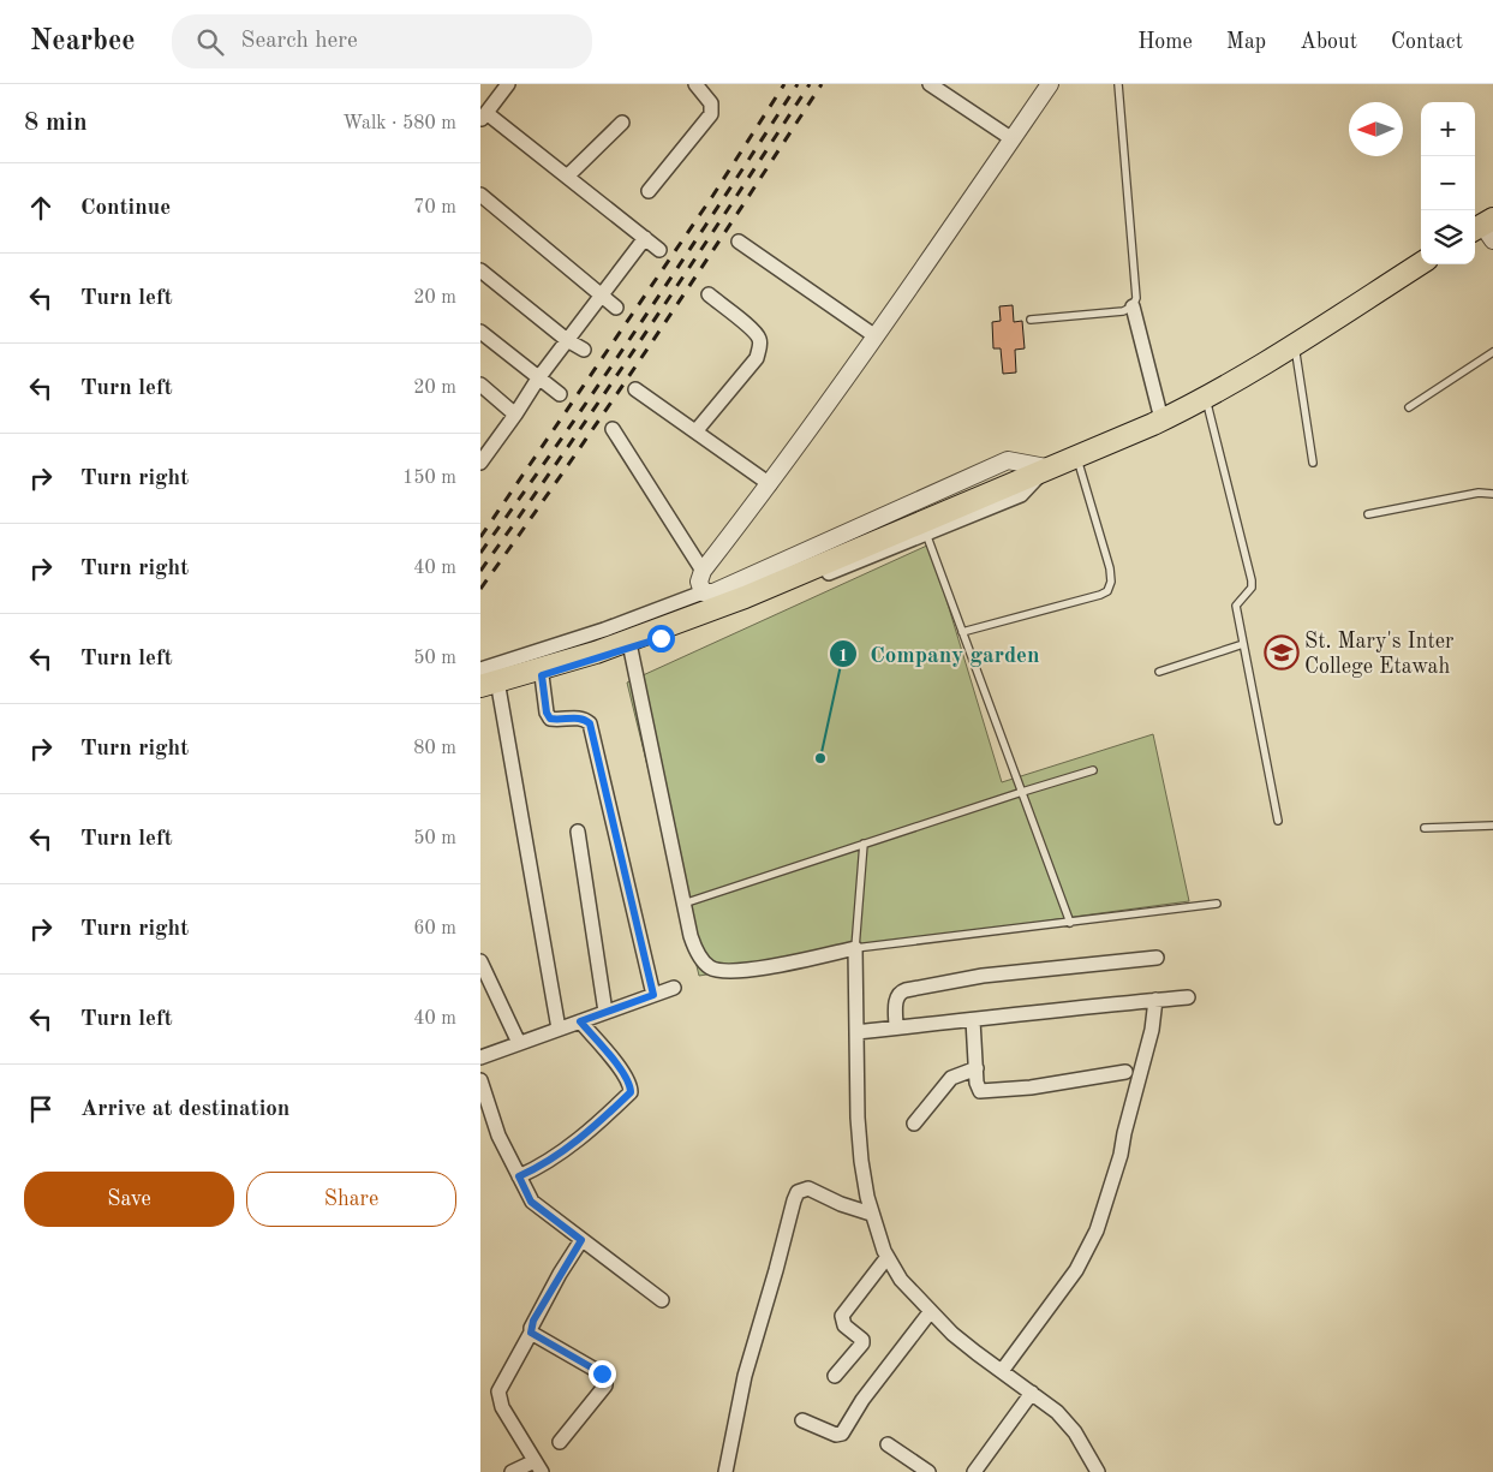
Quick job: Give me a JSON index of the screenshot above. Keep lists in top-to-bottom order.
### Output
{
  "places": {
    "school or university": ["St. Mary's Inter College Etawah"],
    "other": ["Company garden"]
  },
  "north": "left",
  "page": {
    "header": "Nearbee",
    "search": "Search here",
    "nav": [
      "Home",
      "Map",
      "About",
      "Contact"
    ],
    "heading": ["8 min", "Walk · 580 m"],
    "map_buttons": ["+", "−"],
    "list": [
      ["Continue", "70 m"],
      ["Turn left", "20 m"],
      ["Turn left", "20 m"],
      ["Turn right", "150 m"],
      ["Turn right", "40 m"],
      ["Turn left", "50 m"],
      ["Turn right", "80 m"],
      ["Turn left", "50 m"],
      ["Turn right", "60 m"],
      ["Turn left", "40 m"],
      "Arrive at destination"
    ],
    "buttons": ["Save", "Share"]
  }
}
